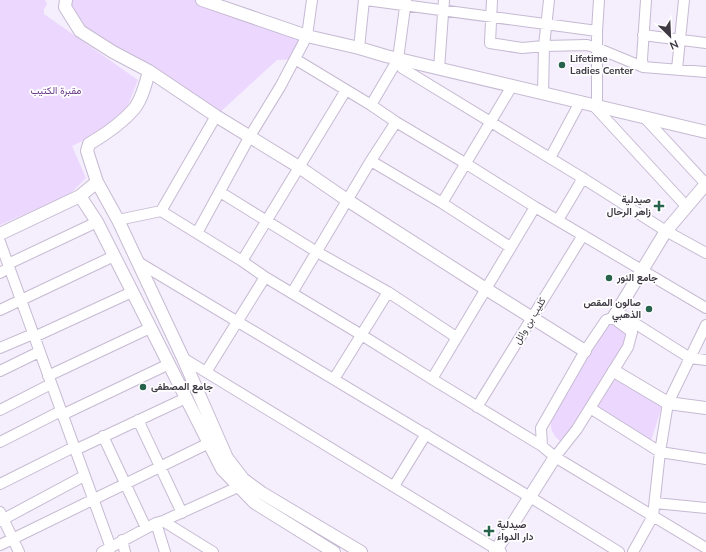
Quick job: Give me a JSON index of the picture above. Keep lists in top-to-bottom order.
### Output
{
  "streets": {
    "street": ["كليب بن وائل"]
  },
  "parks": ["مقبرة الكتيب"],
  "places": {
    "other": [
      "Lifetime Ladies Center",
      "جامع النور",
      "صالون المقص الذهبي",
      "جامع المصطفى"
    ],
    "health": ["صيدلية زاهر الرحال", "صيدلية دار الدواء"]
  },
  "north": "bottom right"
}
